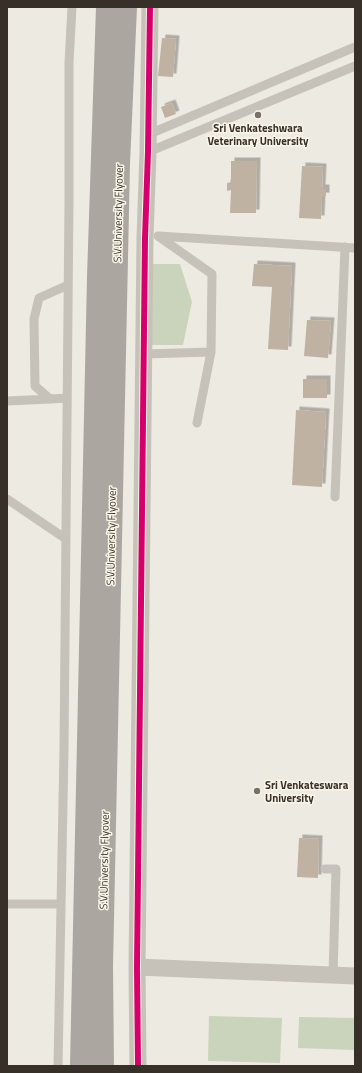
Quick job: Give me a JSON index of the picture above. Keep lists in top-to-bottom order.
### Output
{
  "streets": {
    "main road": ["S.V.University Flyover"]
  },
  "places": ["Sri Venkateshwara Veterinary University", "Sri Venkateswara University"]
}
